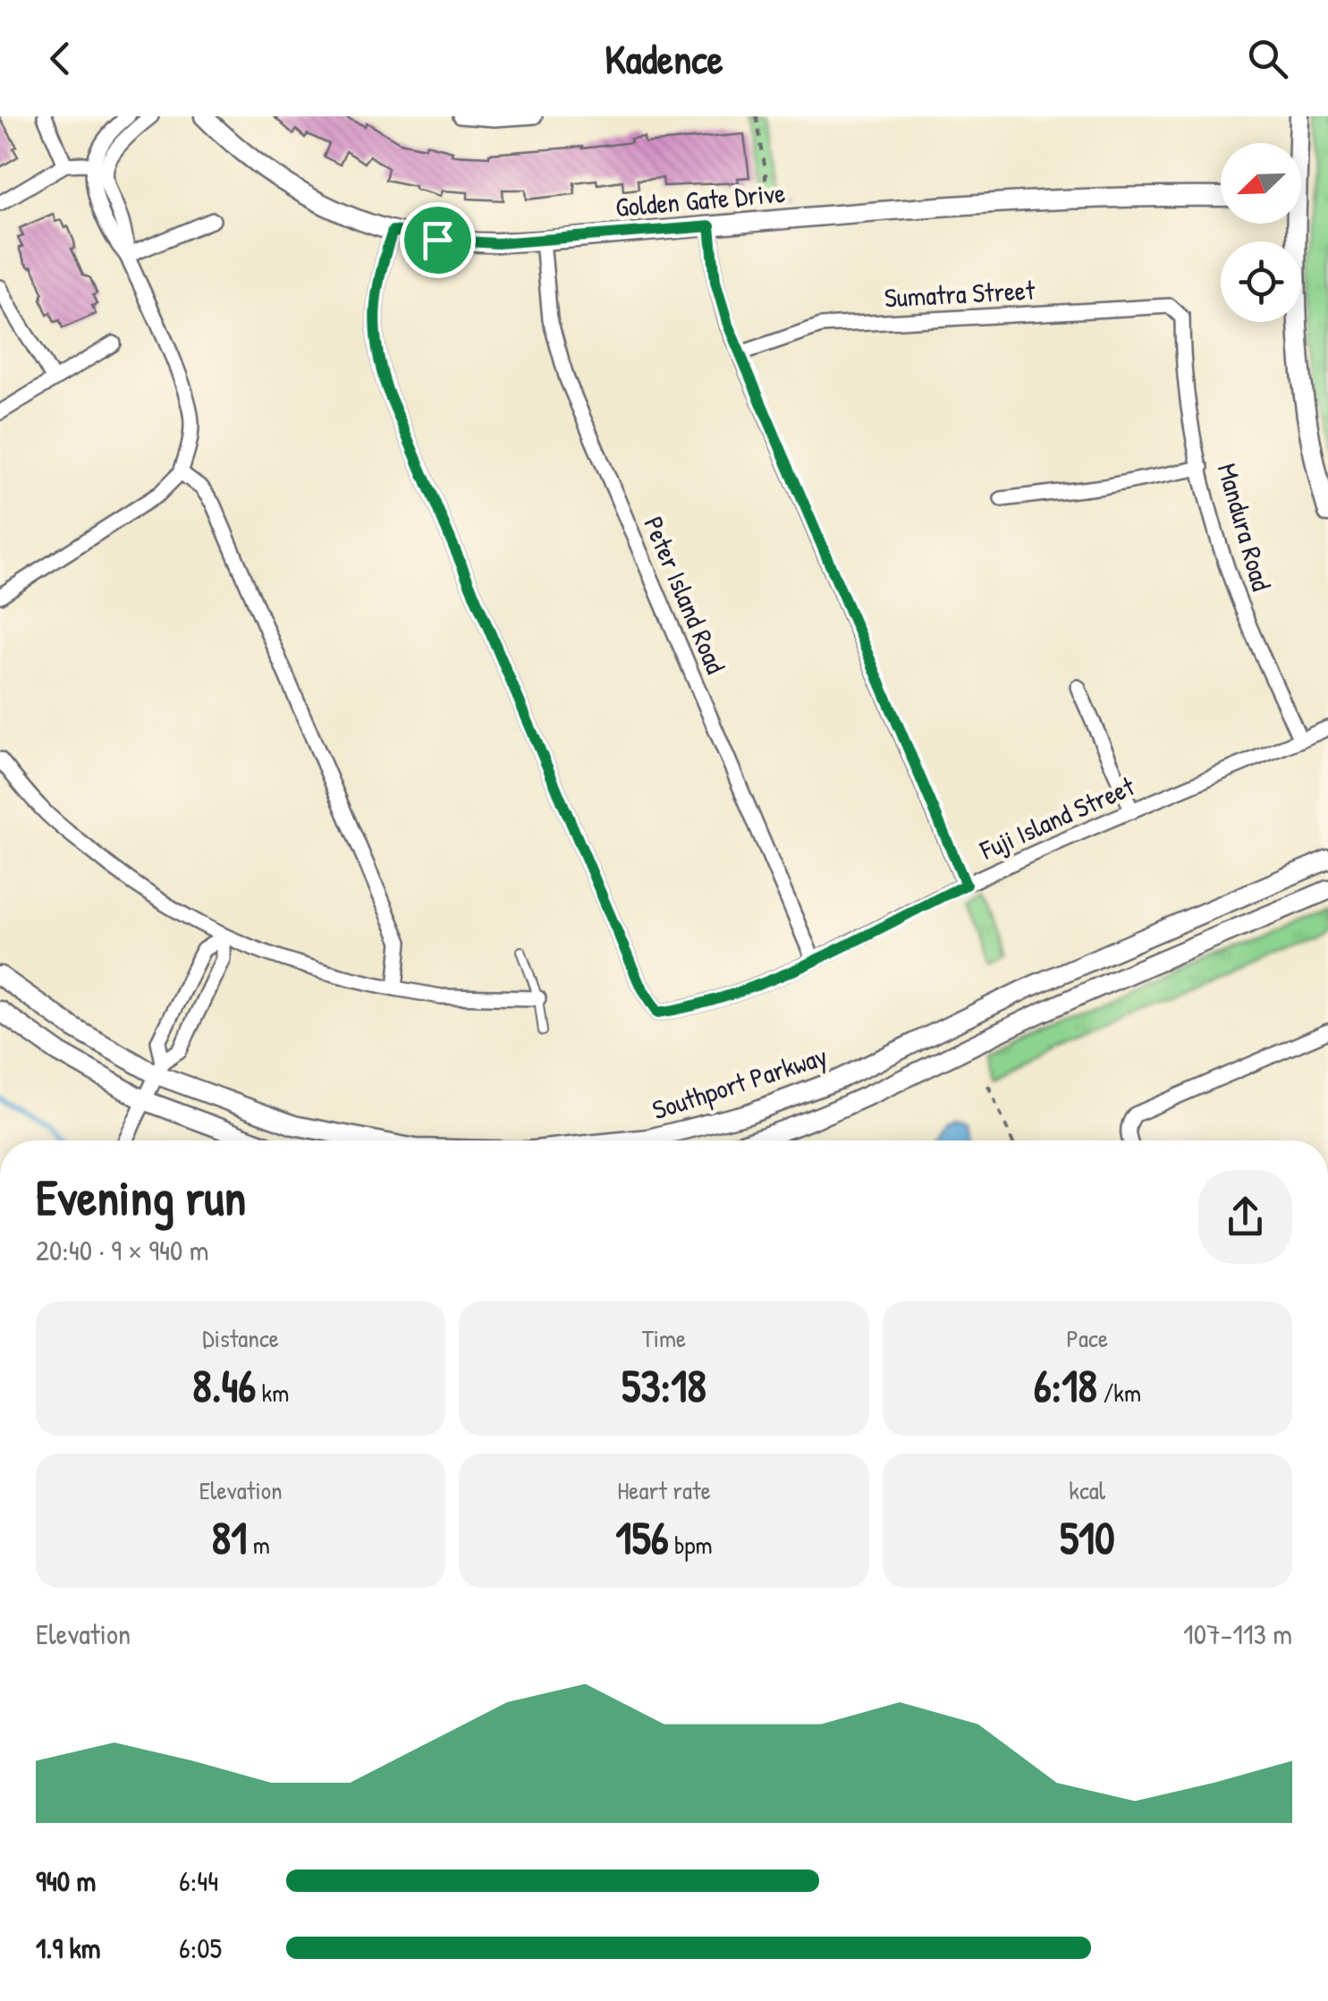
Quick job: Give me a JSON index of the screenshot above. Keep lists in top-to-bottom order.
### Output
{
  "streets": {
    "main road": ["Golden Gate Drive", "Southport Parkway"],
    "street": [
      "Sumatra Street",
      "Mandura Road",
      "Peter Island Road",
      "Fuji Island Street"
    ]
  },
  "crossings": [
    ["Golden Gate Drive", "Peter Island Road"],
    ["Golden Gate Drive", "Fuji Island Street"],
    ["Sumatra Street", "Mandura Road"],
    ["Mandura Road", "Fuji Island Street"],
    ["Peter Island Road", "Fuji Island Street"]
  ],
  "north": "bottom left",
  "page": {
    "header": "Kadence",
    "heading": ["Evening run", "20:40 · 9 × 940 m"],
    "stats": [
      ["Distance", "8.46 km"],
      ["Time", "53:18"],
      ["Pace", "6:18 /km"],
      ["Elevation", "81 m"],
      ["Heart rate", "156 bpm"],
      ["kcal", "510"]
    ],
    "chart": ["Elevation", "107–113 m"],
    "list": [
      {
        "name": "940 m",
        "note": "6:44"
      },
      {
        "name": "1.9 km",
        "note": "6:05"
      }
    ]
  }
}
